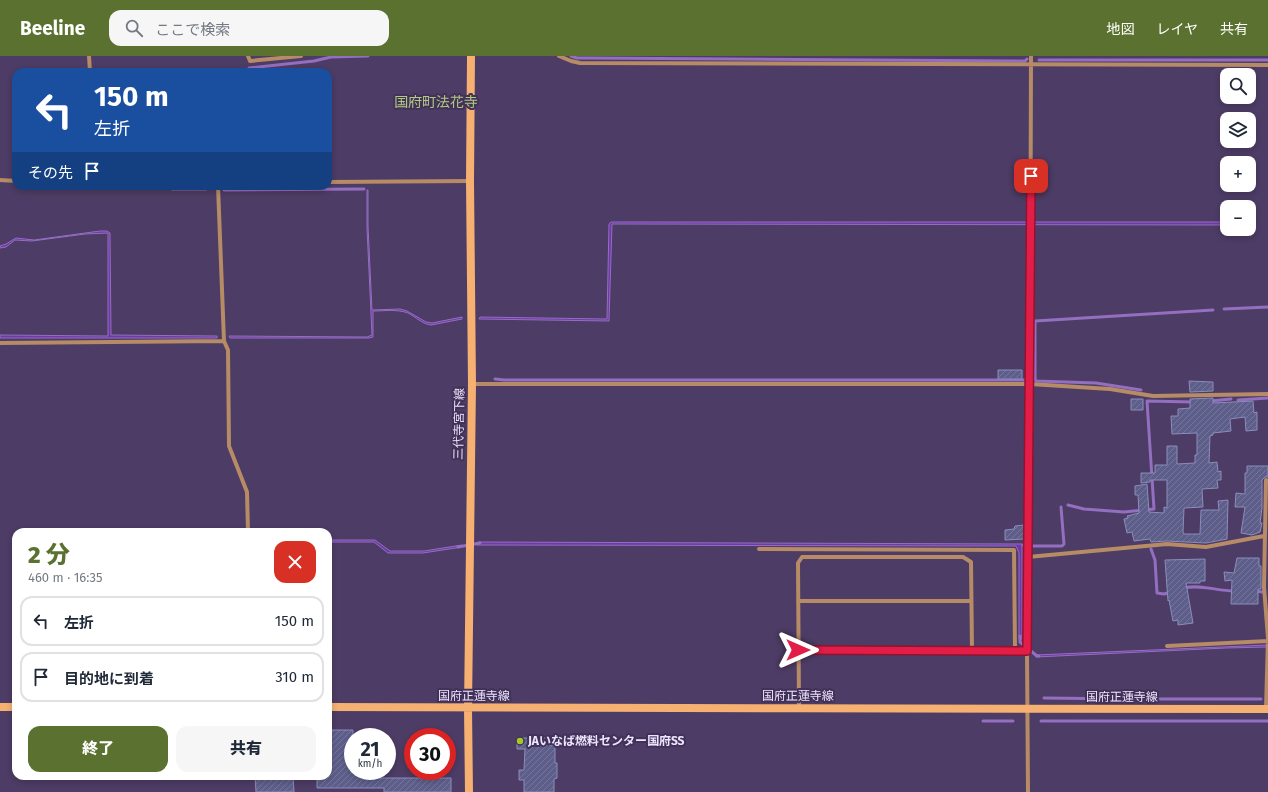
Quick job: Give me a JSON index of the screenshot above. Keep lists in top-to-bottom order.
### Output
{
  "streets": {
    "main road": ["三代寺宮下線", "国府正蓮寺線"]
  },
  "crossings": [
    ["三代寺宮下線", "国府正蓮寺線"]
  ],
  "districts": ["国府町法花寺"],
  "places": ["JAいなば燃料センター国府SS"],
  "page": {
    "header": "Beeline",
    "search": "ここで検索",
    "nav": ["地図", "レイヤ", "共有"],
    "map_buttons": ["+", "−"],
    "turn": ["150 m", "左折"],
    "then": "その先",
    "heading": ["2 分", "460 m · 16:35"],
    "list": [
      {
        "name": "左折",
        "value": "150 m"
      },
      {
        "name": "目的地に到着",
        "value": "310 m"
      }
    ],
    "buttons": ["終了", "共有"],
    "speed": "21 km/h",
    "limit": "30"
  }
}
